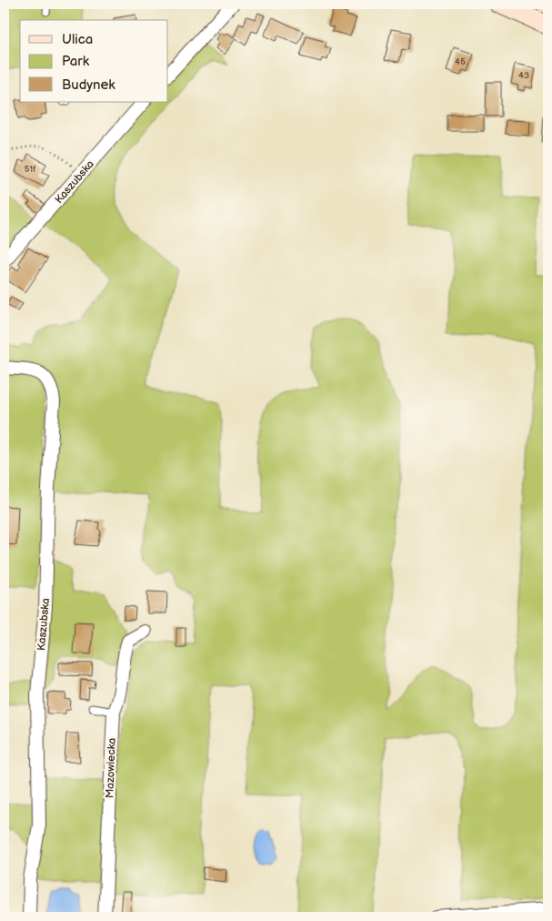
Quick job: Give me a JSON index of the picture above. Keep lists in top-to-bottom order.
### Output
{
  "streets": {
    "street": ["Kaszubska", "Mazowiecka"]
  },
  "house_numbers": ["45", "43", "51f"],
  "legend": ["Ulica", "Park", "Budynek"]
}
